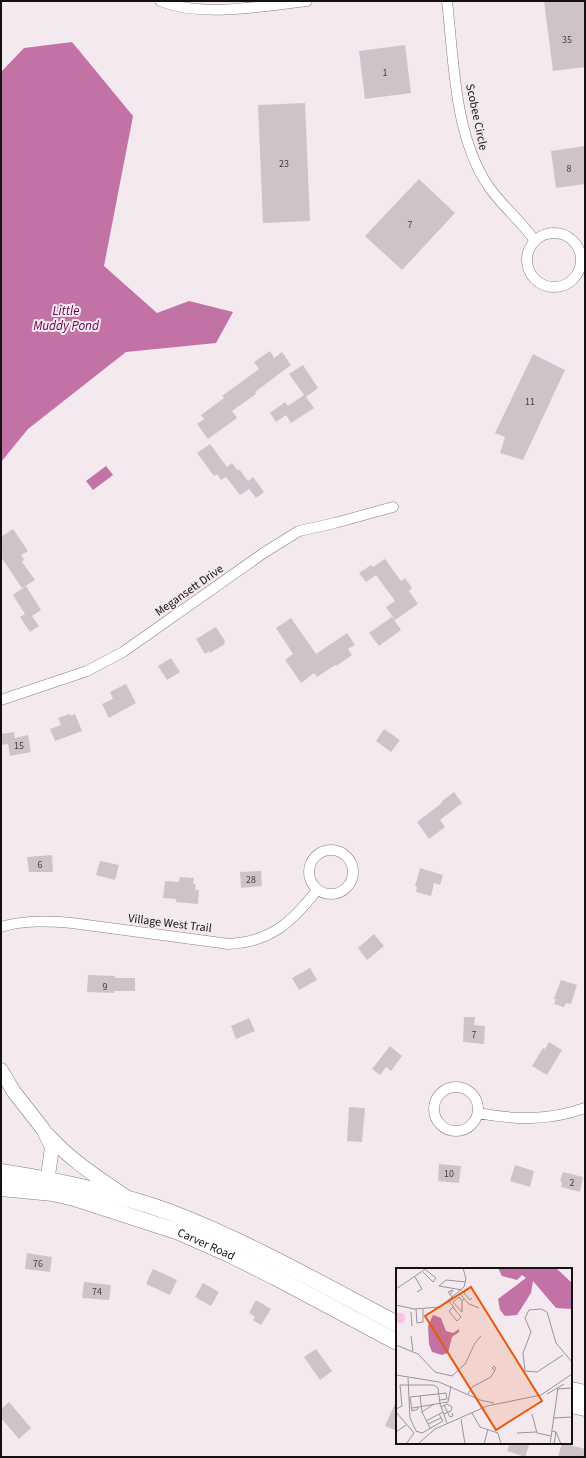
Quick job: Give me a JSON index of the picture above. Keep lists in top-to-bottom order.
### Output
{
  "streets": {
    "highway": ["Carver Road"],
    "street": ["Scobee Circle", "Megansett Drive", "Village West Trail"]
  },
  "water": ["Little Muddy Pond"],
  "house_numbers": [
    "35",
    "1",
    "23",
    "8",
    "7",
    "11",
    "15",
    "6",
    "28",
    "9",
    "7",
    "10",
    "2",
    "76",
    "74"
  ]
}
